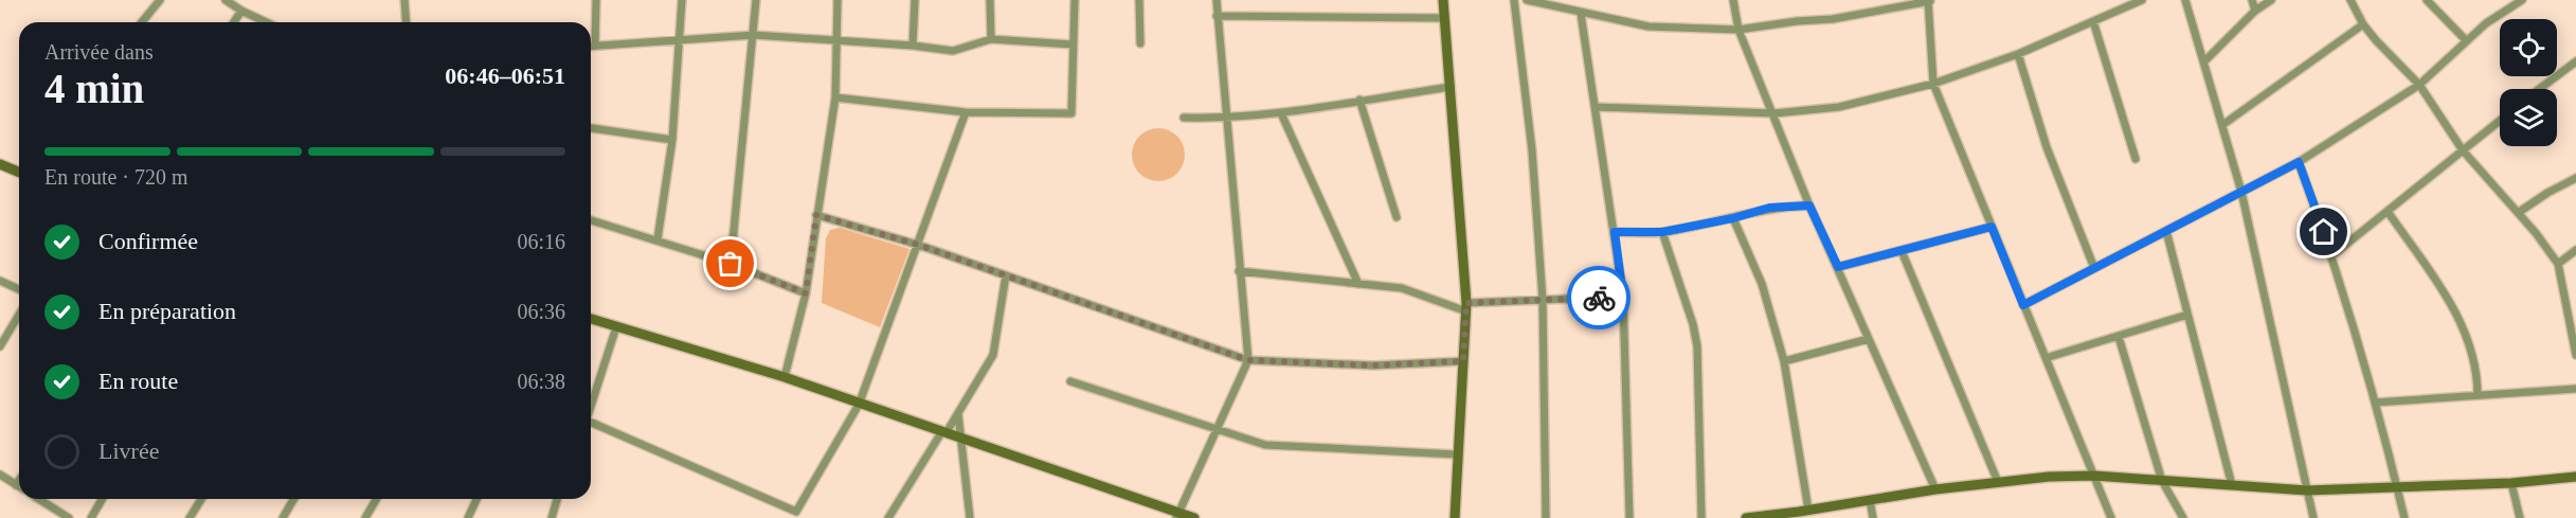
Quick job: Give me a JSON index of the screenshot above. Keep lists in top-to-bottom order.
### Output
{
  "page": {
    "heading": ["4 min", "Arrivée dans", "06:46–06:51"],
    "bar": "En route · 720 m",
    "list": [
      ["Confirmée", "06:16"],
      ["En préparation", "06:36"],
      ["En route", "06:38"],
      "Livrée"
    ]
  }
}
